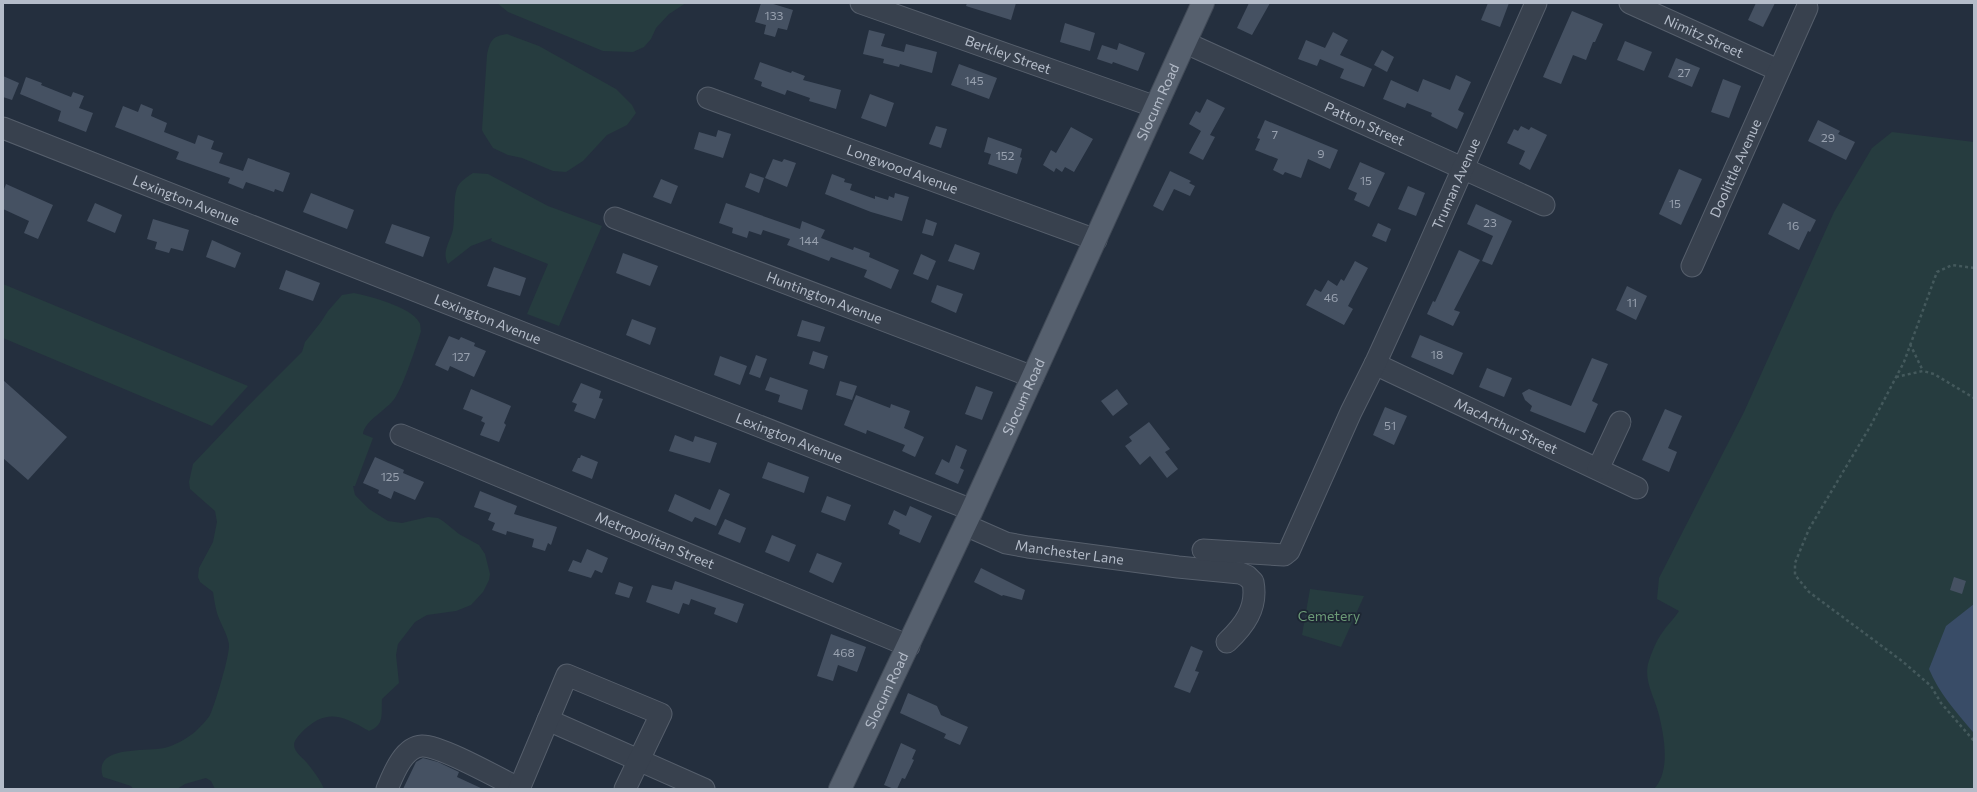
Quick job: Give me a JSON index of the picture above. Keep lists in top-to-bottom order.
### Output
{
  "streets": {
    "main road": ["Slocum Road"],
    "street": [
      "Nimitz Street",
      "Berkley Street",
      "Patton Street",
      "Doolittle Avenue",
      "Longwood Avenue",
      "Truman Avenue",
      "Lexington Avenue",
      "Huntington Avenue",
      "MacArthur Street",
      "Metropolitan Street",
      "Manchester Lane"
    ]
  },
  "crossings": [
    ["Nimitz Street", "Doolittle Avenue"],
    ["Berkley Street", "Slocum Road"],
    ["Slocum Road", "Patton Street"],
    ["Slocum Road", "Longwood Avenue"],
    ["Slocum Road", "Lexington Avenue"],
    ["Slocum Road", "Huntington Avenue"],
    ["Slocum Road", "Metropolitan Street"],
    ["Slocum Road", "Manchester Lane"],
    ["Patton Street", "Truman Avenue"],
    ["Truman Avenue", "MacArthur Street"],
    ["Lexington Avenue", "Manchester Lane"]
  ],
  "parks": ["Cemetery"],
  "house_numbers": [
    "133",
    "27",
    "145",
    "7",
    "29",
    "9",
    "152",
    "15",
    "15",
    "23",
    "16",
    "144",
    "46",
    "11",
    "18",
    "127",
    "51",
    "125",
    "468"
  ]
}
